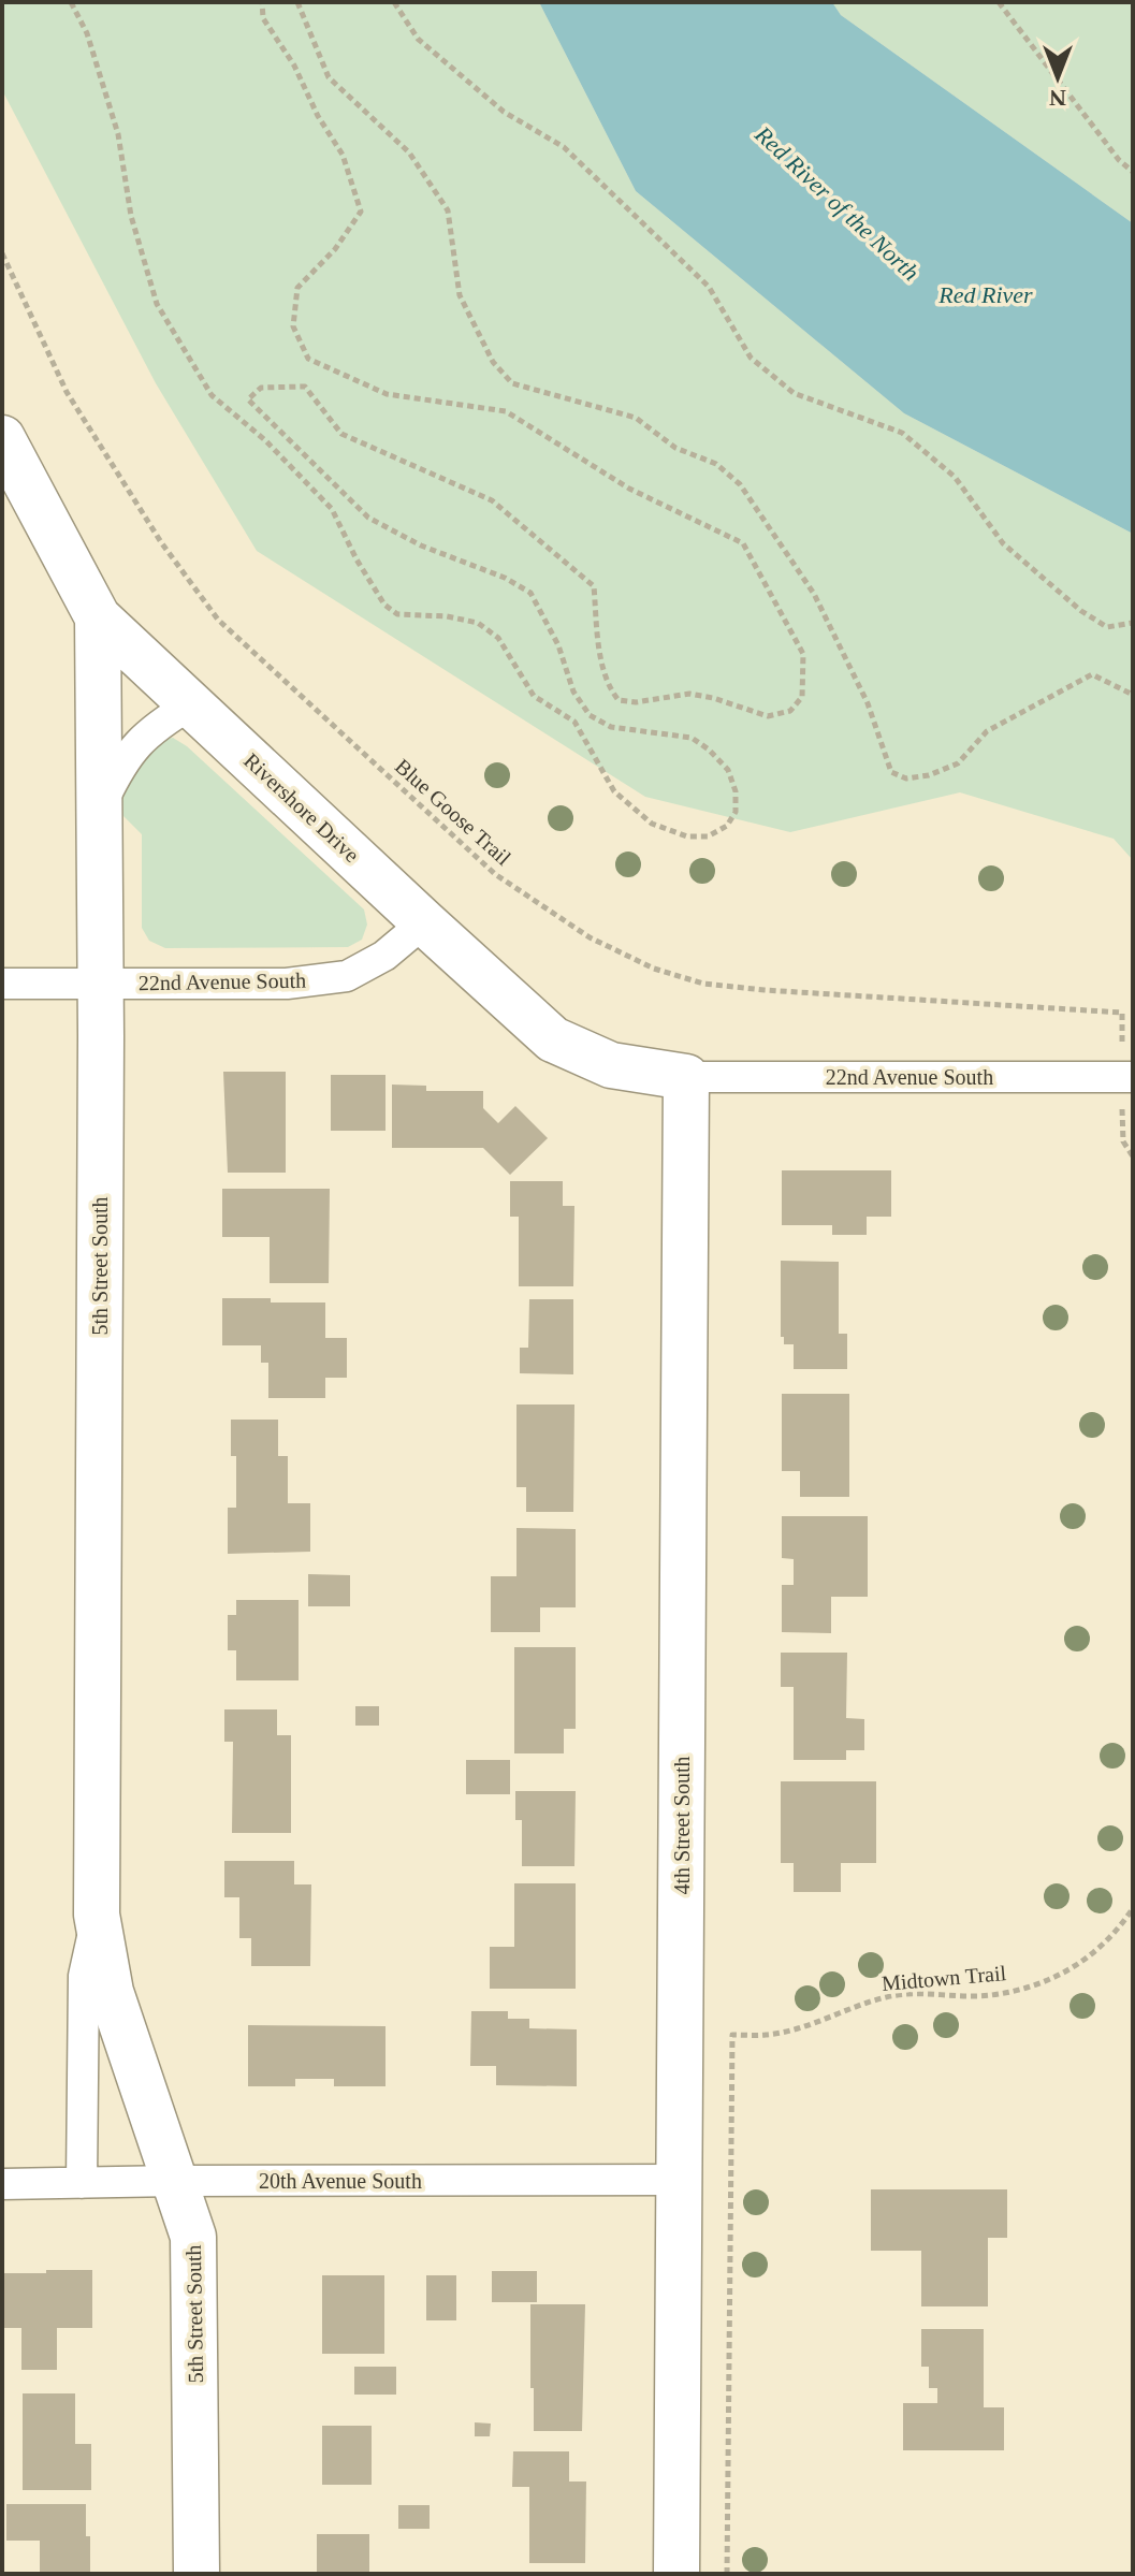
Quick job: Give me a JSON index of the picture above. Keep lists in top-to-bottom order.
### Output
{
  "streets": {
    "street": [
      "Rivershore Drive",
      "22nd Avenue South",
      "5th Street South",
      "4th Street South",
      "20th Avenue South"
    ],
    "path": ["Blue Goose Trail", "Midtown Trail"]
  },
  "crossings": [
    ["Rivershore Drive", "22nd Avenue South"],
    ["Rivershore Drive", "5th Street South"],
    ["Rivershore Drive", "4th Street South"],
    ["22nd Avenue South", "5th Street South"],
    ["22nd Avenue South", "4th Street South"],
    ["5th Street South", "20th Avenue South"],
    ["4th Street South", "20th Avenue South"]
  ],
  "water": ["Red River of the North", "Red River"],
  "north": "bottom"
}
